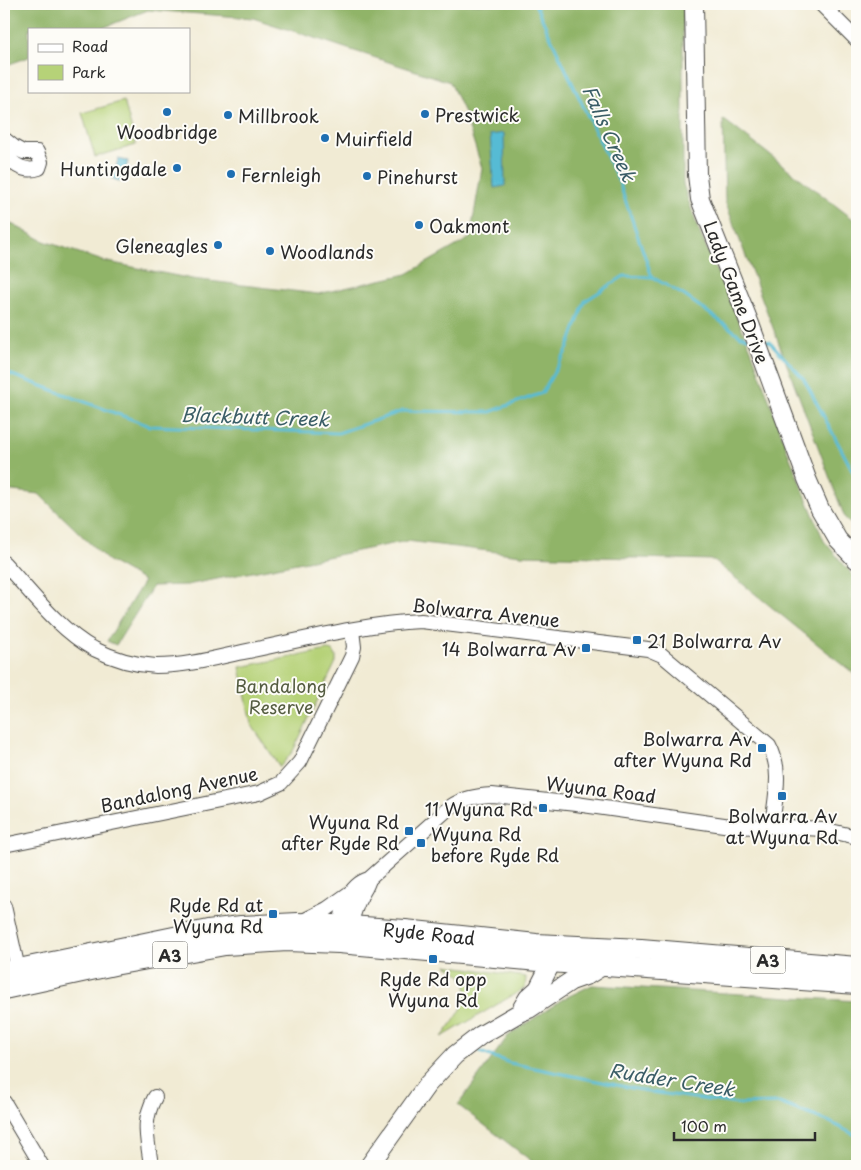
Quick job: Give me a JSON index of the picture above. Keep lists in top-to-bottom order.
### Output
{
  "streets": {
    "highway": ["Ryde Road", "A3"],
    "main road": ["Lady Game Drive"],
    "street": ["Bolwarra Avenue", "Bandalong Avenue", "Wyuna Road"]
  },
  "crossings": [
    ["Bolwarra Avenue", "Bandalong Avenue"],
    ["Bolwarra Avenue", "Wyuna Road"],
    ["Wyuna Road", "Ryde Road"]
  ],
  "water": ["Falls Creek", "Blackbutt Creek", "Rudder Creek"],
  "parks": ["Bandalong Reserve"],
  "places": {
    "other": [
      "Woodbridge",
      "Prestwick",
      "Millbrook",
      "Muirfield",
      "Huntingdale",
      "Fernleigh",
      "Pinehurst",
      "Oakmont",
      "Gleneagles",
      "Woodlands"
    ],
    "transit": [
      "21 Bolwarra Av",
      "14 Bolwarra Av",
      "Bolwarra Av after Wyuna Rd",
      "Bolwarra Av at Wyuna Rd",
      "11 Wyuna Rd",
      "Wyuna Rd after Ryde Rd",
      "Wyuna Rd before Ryde Rd",
      "Ryde Rd at Wyuna Rd",
      "Ryde Rd opp Wyuna Rd"
    ]
  },
  "legend": ["Road", "Park"],
  "scale_bar": "100 m"
}
